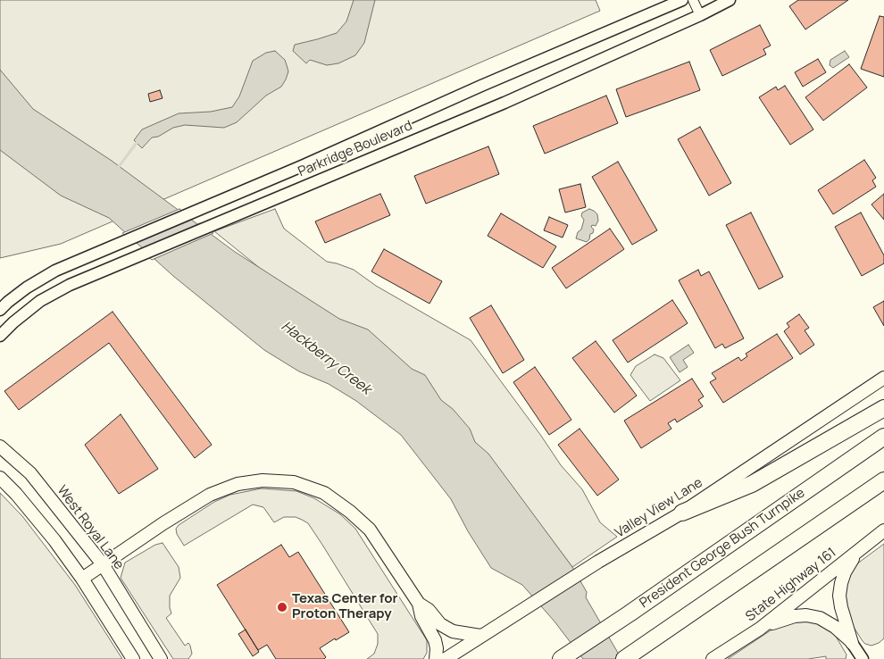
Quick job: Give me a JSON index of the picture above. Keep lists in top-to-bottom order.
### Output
{
  "streets": {
    "highway": ["President George Bush Turnpike"],
    "main road": ["Valley View Lane", "West Royal Lane", "State Highway 161"],
    "street": ["Parkridge Boulevard"]
  },
  "water": ["Hackberry Creek"],
  "places": ["Texas Center for Proton Therapy"]
}
